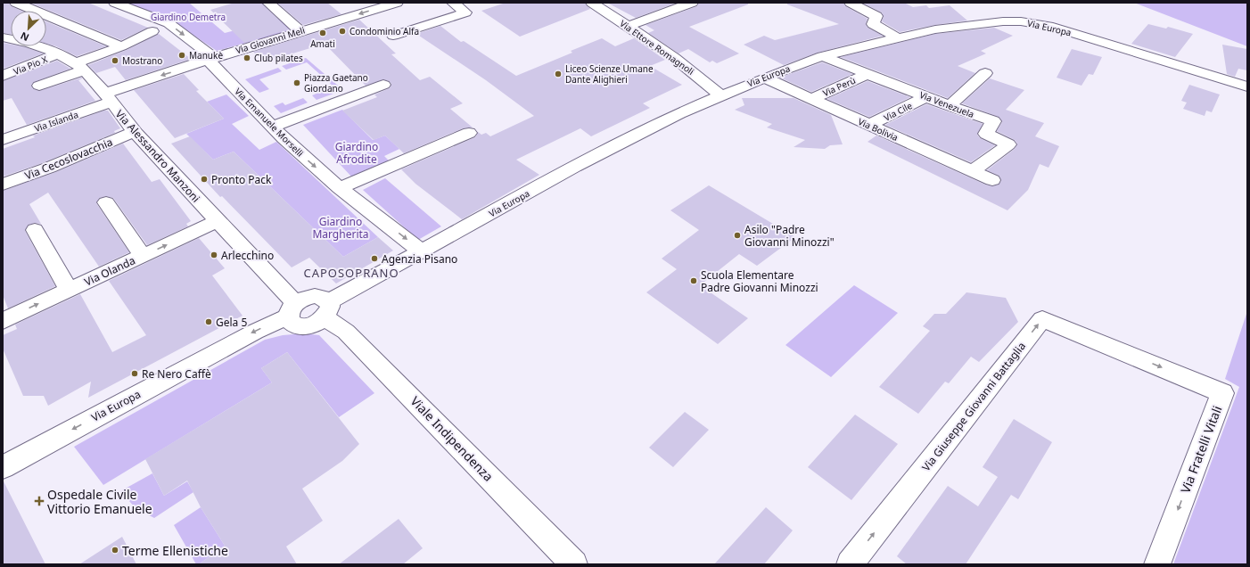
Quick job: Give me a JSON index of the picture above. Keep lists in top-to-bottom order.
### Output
{
  "streets": {
    "street": [
      "Via Europa",
      "Via Giovanni Meli",
      "Via Ettore Romagnoli",
      "Via Pio X",
      "Via Perù",
      "Via Venezuela",
      "Via Cile",
      "Via Islanda",
      "Via Emanuele Morselli",
      "Via Bolivia",
      "Via Alessandro Manzoni",
      "Via Cecoslovacchia",
      "Via Olanda",
      "Via Giuseppe Giovanni Battaglia",
      "Viale Indipendenza",
      "Via Fratelli Vitali"
    ]
  },
  "crossings": [
    ["Via Europa", "Via Ettore Romagnoli"],
    ["Via Europa", "Via Venezuela"],
    ["Via Europa", "Via Emanuele Morselli"],
    ["Via Europa", "Via Bolivia"],
    ["Via Europa", "Via Alessandro Manzoni"],
    ["Via Europa", "Viale Indipendenza"],
    ["Via Giovanni Meli", "Via Islanda"],
    ["Via Giovanni Meli", "Via Emanuele Morselli"],
    ["Via Giovanni Meli", "Via Alessandro Manzoni"],
    ["Via Pio X", "Via Alessandro Manzoni"],
    ["Via Perù", "Via Venezuela"],
    ["Via Perù", "Via Bolivia"],
    ["Via Venezuela", "Via Cile"],
    ["Via Venezuela", "Via Bolivia"],
    ["Via Cile", "Via Bolivia"],
    ["Via Islanda", "Via Alessandro Manzoni"],
    ["Via Alessandro Manzoni", "Via Cecoslovacchia"],
    ["Via Alessandro Manzoni", "Via Olanda"],
    ["Via Alessandro Manzoni", "Viale Indipendenza"],
    ["Via Giuseppe Giovanni Battaglia", "Via Fratelli Vitali"]
  ],
  "one_way": ["Via Emanuele Morselli", "Via Olanda", "Via Giuseppe Giovanni Battaglia"],
  "districts": ["CAPOSOPRANO"],
  "parks": ["Giardino Demetra", "Giardino Afrodite", "Giardino Margherita"],
  "places": {
    "other": [
      "Condominio Alfa",
      "Amati",
      "Manukè",
      "Club pilates",
      "Mostrano",
      "Liceo Scienze Umane Dante Alighieri",
      "Piazza Gaetano Giordano",
      "Pronto Pack",
      "Asilo \"Padre Giovanni Minozzi\"",
      "Arlecchino",
      "Agenzia Pisano",
      "Scuola Elementare Padre Giovanni Minozzi",
      "Gela 5",
      "Re Nero Caffè",
      "Terme Ellenistiche"
    ],
    "health": ["Ospedale Civile Vittorio Emanuele"]
  },
  "north": "bottom left"
}
